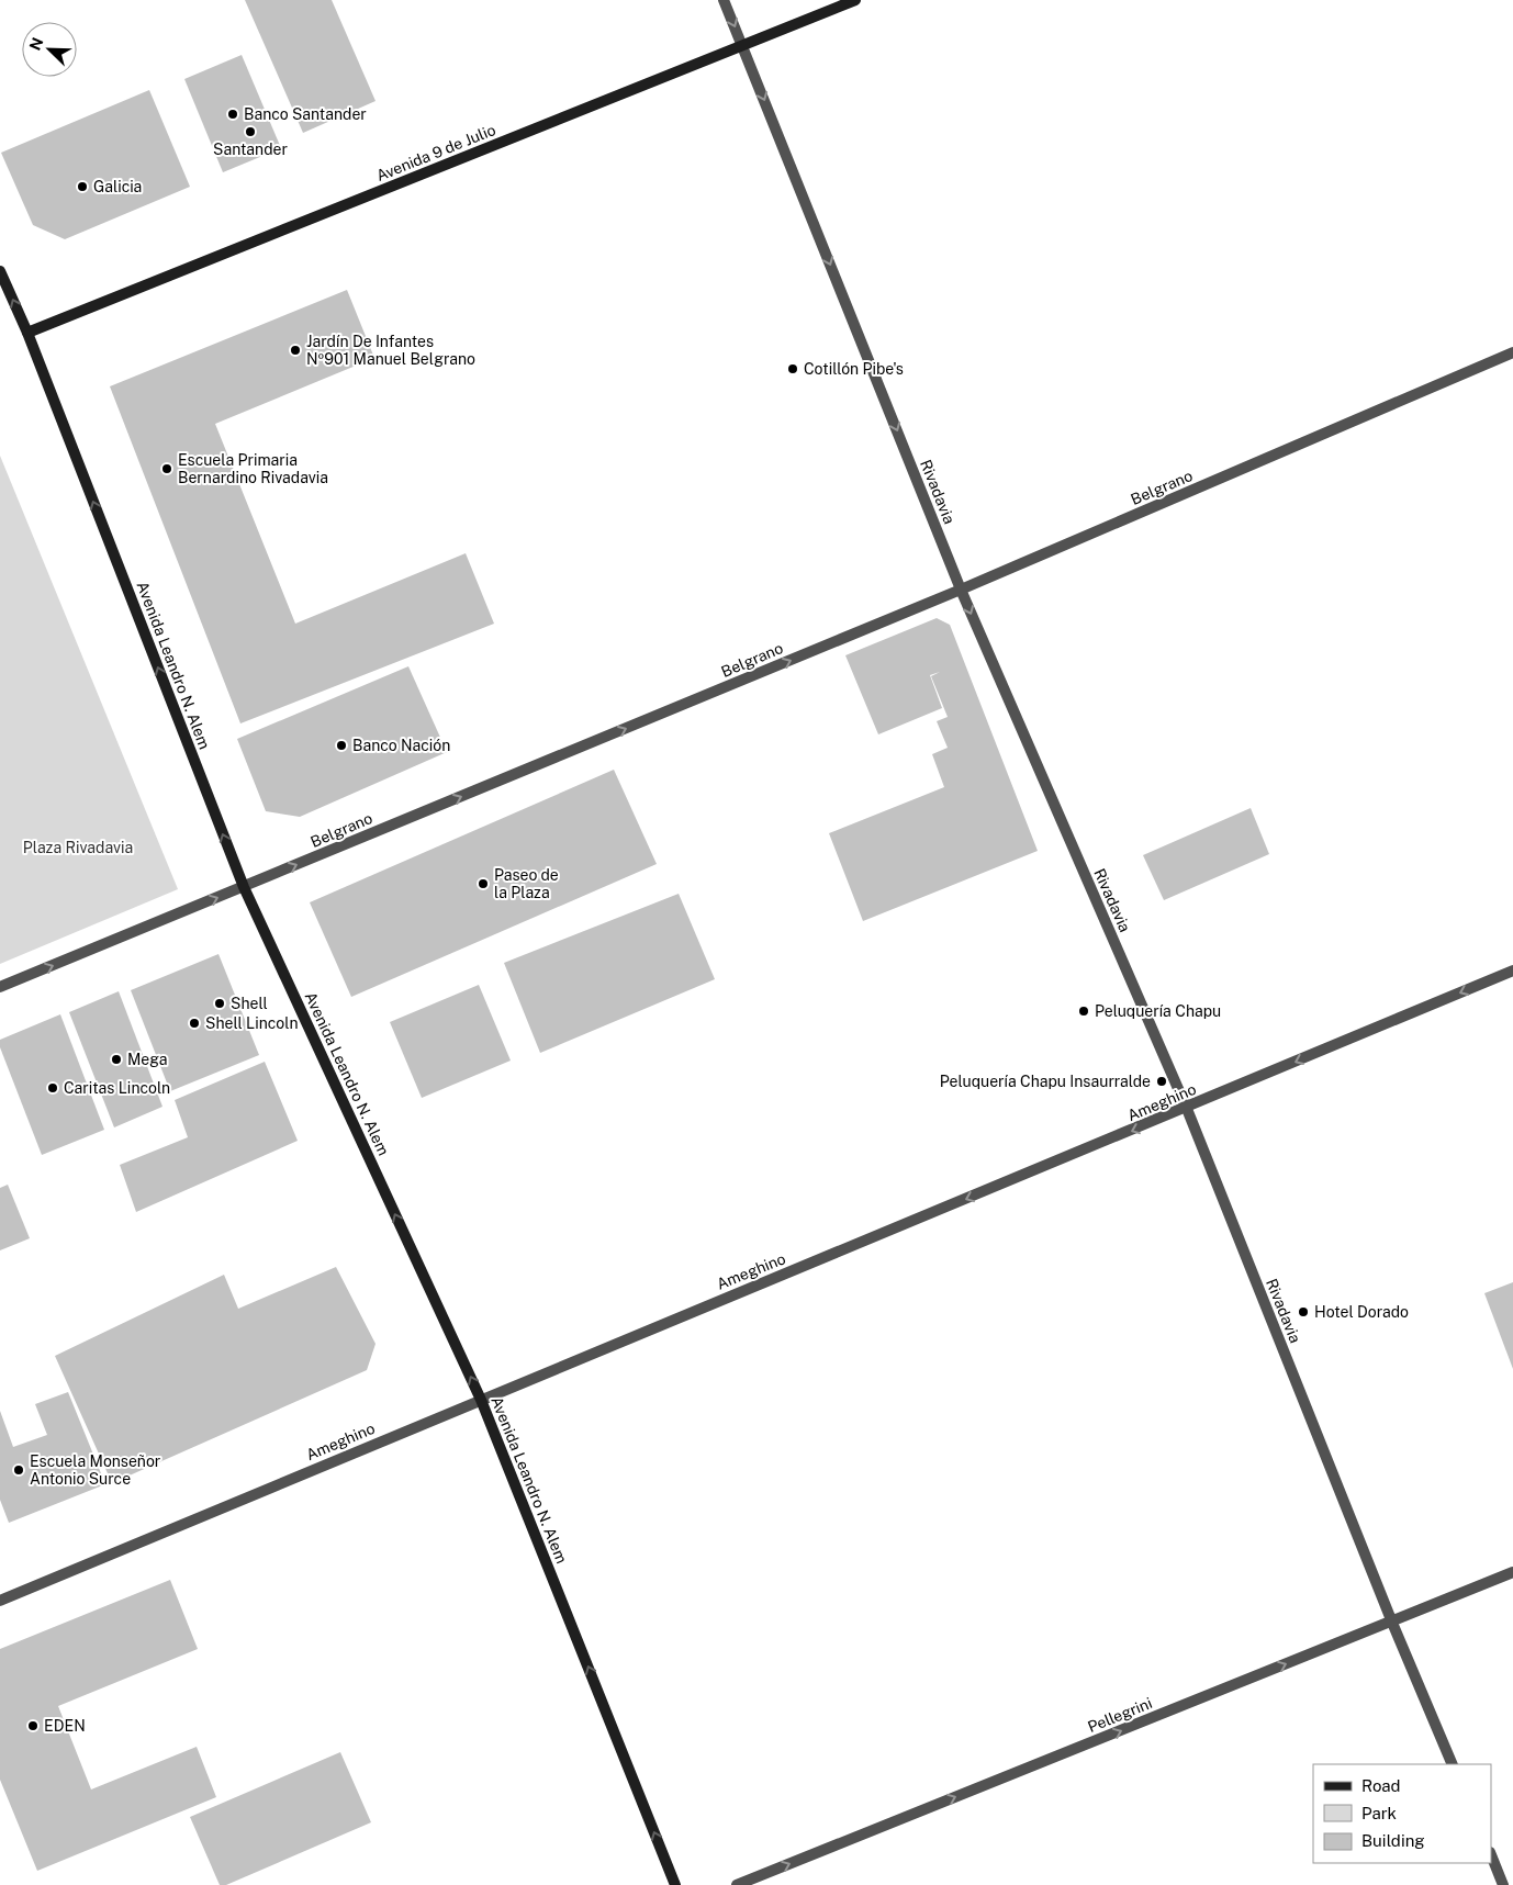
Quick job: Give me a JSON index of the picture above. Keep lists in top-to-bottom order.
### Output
{
  "streets": {
    "main road": ["Avenida 9 de Julio", "Avenida Leandro N. Alem"],
    "street": [
      "Belgrano",
      "Rivadavia",
      "Ameghino",
      "Pellegrini"
    ]
  },
  "crossings": [
    ["Avenida 9 de Julio", "Rivadavia"],
    ["Avenida 9 de Julio", "Avenida Leandro N. Alem"],
    ["Belgrano", "Rivadavia"],
    ["Belgrano", "Avenida Leandro N. Alem"],
    ["Rivadavia", "Ameghino"],
    ["Rivadavia", "Pellegrini"],
    ["Avenida Leandro N. Alem", "Ameghino"]
  ],
  "one_way": [
    "Belgrano",
    "Rivadavia",
    "Avenida Leandro N. Alem",
    "Ameghino",
    "Pellegrini"
  ],
  "parks": ["Plaza Rivadavia"],
  "places": [
    "Banco Santander",
    "Santander",
    "Galicia",
    "Jardín De Infantes Nº901 Manuel Belgrano",
    "Cotillón Pibe's",
    "Escuela Primaria Bernardino Rivadavia",
    "Banco Nación",
    "Paseo de la Plaza",
    "Shell",
    "Peluquería Chapu",
    "Shell Lincoln",
    "Mega",
    "Peluquería Chapu Insaurralde",
    "Caritas Lincoln",
    "Hotel Dorado",
    "Escuela Monseñor Antonio Surce",
    "EDEN"
  ],
  "legend": ["Road", "Park", "Building"],
  "north": "top left"
}
